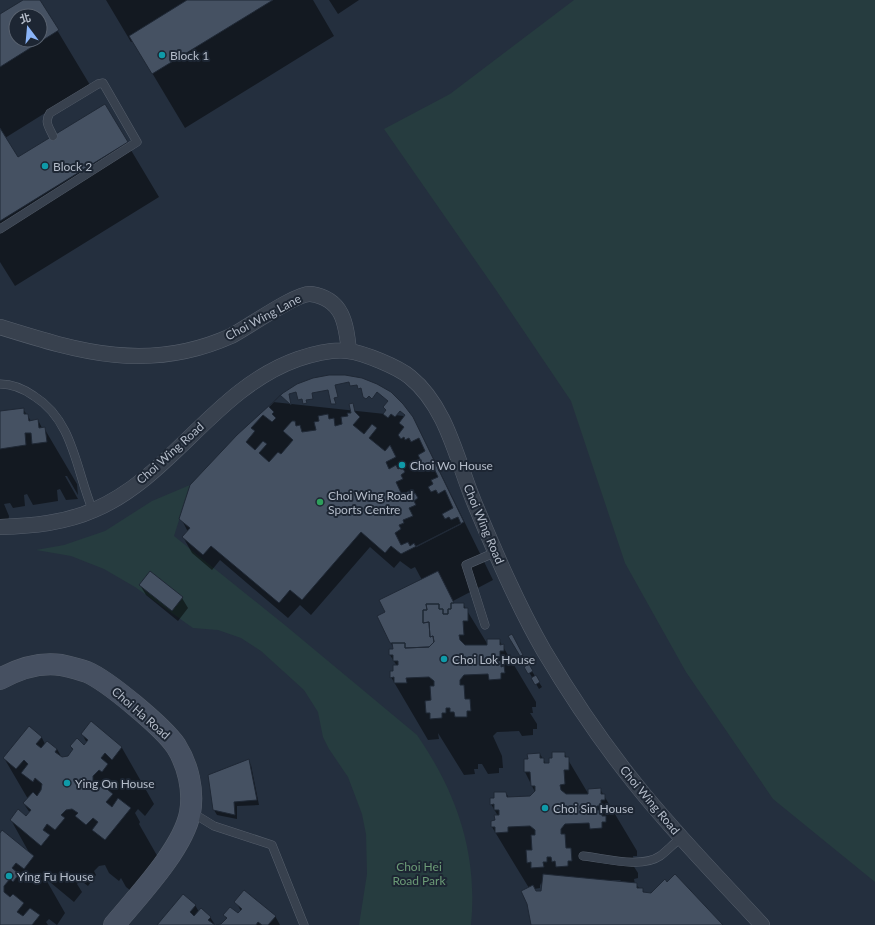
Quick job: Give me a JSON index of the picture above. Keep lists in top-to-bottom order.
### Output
{
  "streets": {
    "street": ["Choi Wing Lane", "Choi Wing Road", "Choi Ha Road"]
  },
  "crossings": [
    ["Choi Wing Lane", "Choi Wing Road"]
  ],
  "parks": ["Choi Hei Road Park"],
  "places": [
    "Block 1",
    "Block 2",
    "Choi Wo House",
    "Choi Wing Road Sports Centre",
    "Choi Lok House",
    "Ying On House",
    "Choi Sin House",
    "Ying Fu House"
  ],
  "north": "top"
}
